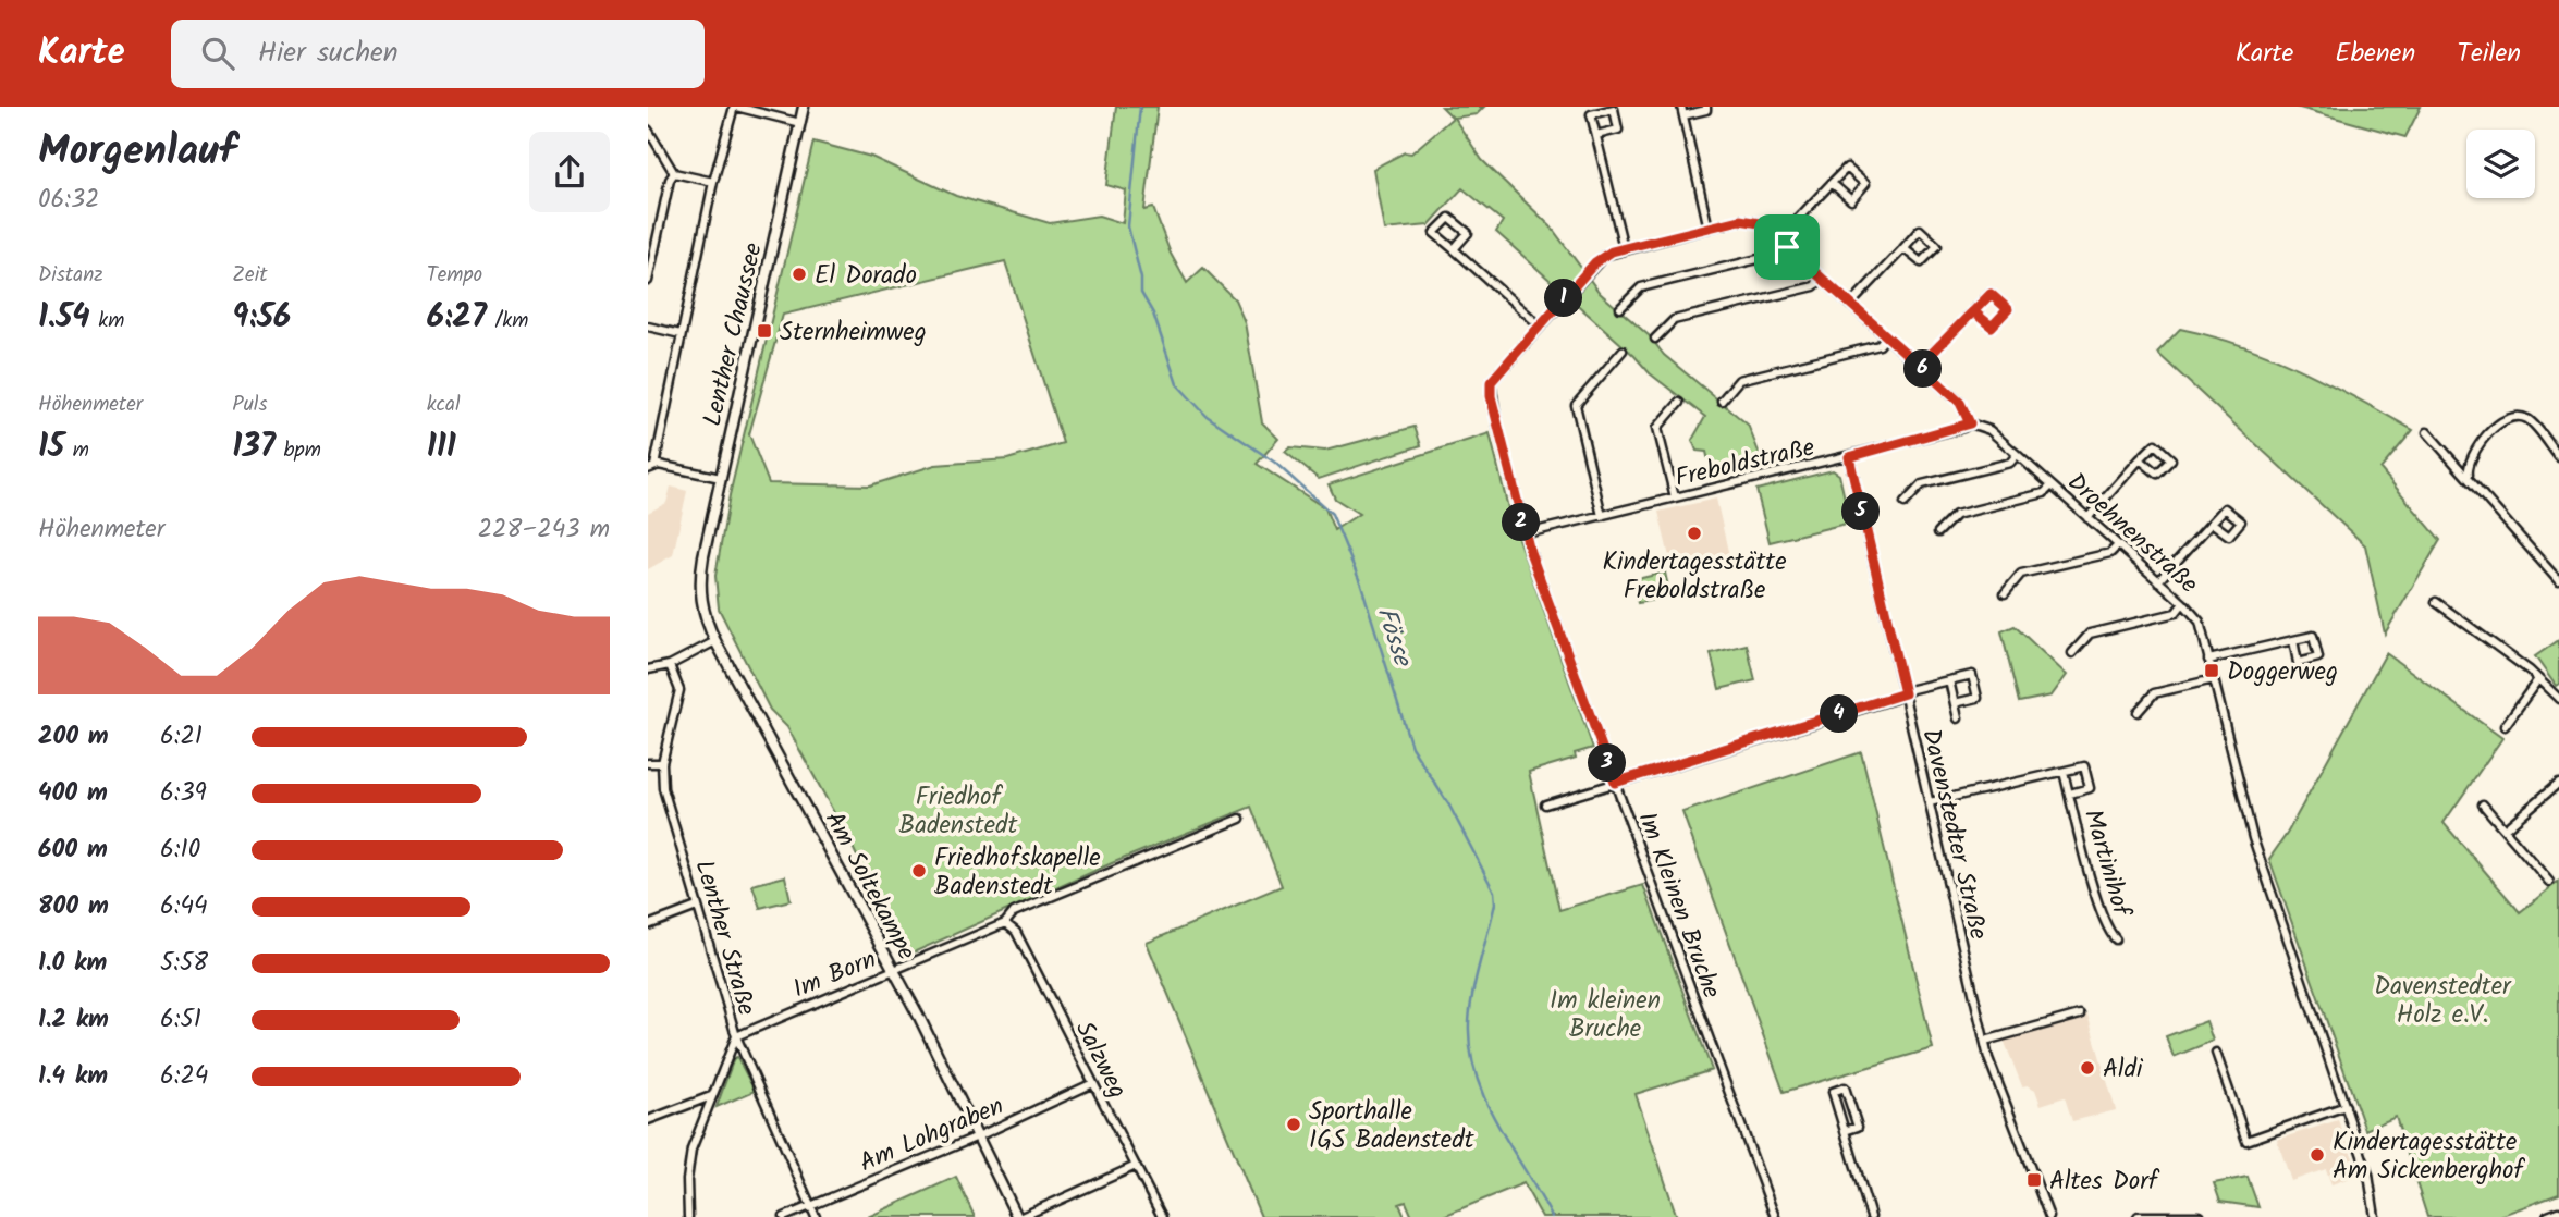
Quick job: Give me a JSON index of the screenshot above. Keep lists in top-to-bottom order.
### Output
{
  "streets": {
    "street": [
      "Lenther Chaussee",
      "Freboldstraße",
      "Droehnenstraße",
      "Davenstedter Straße",
      "Martinihof",
      "Am Soltekampe",
      "Im Kleinen Bruche",
      "Lenther Straße",
      "Im Born",
      "Salzweg",
      "Am Lohgraben"
    ]
  },
  "crossings": [
    ["Lenther Chaussee", "Am Soltekampe"],
    ["Freboldstraße", "Droehnenstraße"],
    ["Freboldstraße", "Davenstedter Straße"],
    ["Freboldstraße", "Im Kleinen Bruche"],
    ["Droehnenstraße", "Im Kleinen Bruche"],
    ["Am Soltekampe", "Im Born"],
    ["Am Soltekampe", "Am Lohgraben"],
    ["Lenther Straße", "Im Born"],
    ["Im Born", "Salzweg"],
    ["Salzweg", "Am Lohgraben"]
  ],
  "water": ["Fösse"],
  "parks": ["Friedhof Badenstedt", "Davenstedter Holz e.V.", "Im kleinen Bruche"],
  "places": {
    "other": [
      "El Dorado",
      "Kindertagesstätte Freboldstraße",
      "Friedhofskapelle Badenstedt",
      "Aldi",
      "Sporthalle IGS Badenstedt",
      "Kindertagesstätte Am Sickenberghof"
    ],
    "transit": ["Sternheimweg", "Doggerweg", "Altes Dorf"]
  },
  "page": {
    "header": "Karte",
    "search": "Hier suchen",
    "nav": ["Karte", "Ebenen", "Teilen"],
    "heading": ["Morgenlauf", "06:32"],
    "stats": [
      ["Distanz", "1.54 km"],
      ["Zeit", "9:56"],
      ["Tempo", "6:27 /km"],
      ["Höhenmeter", "15 m"],
      ["Puls", "137 bpm"],
      ["kcal", "111"]
    ],
    "pins": [
      "1",
      "6",
      "5",
      "2",
      "4",
      "3"
    ],
    "chart": ["Höhenmeter", "228–243 m"],
    "list": [
      {
        "name": "200 m",
        "note": "6:21"
      },
      {
        "name": "400 m",
        "note": "6:39"
      },
      {
        "name": "600 m",
        "note": "6:10"
      },
      {
        "name": "800 m",
        "note": "6:44"
      },
      {
        "name": "1.0 km",
        "note": "5:58"
      },
      {
        "name": "1.2 km",
        "note": "6:51"
      },
      {
        "name": "1.4 km",
        "note": "6:24"
      }
    ]
  }
}
